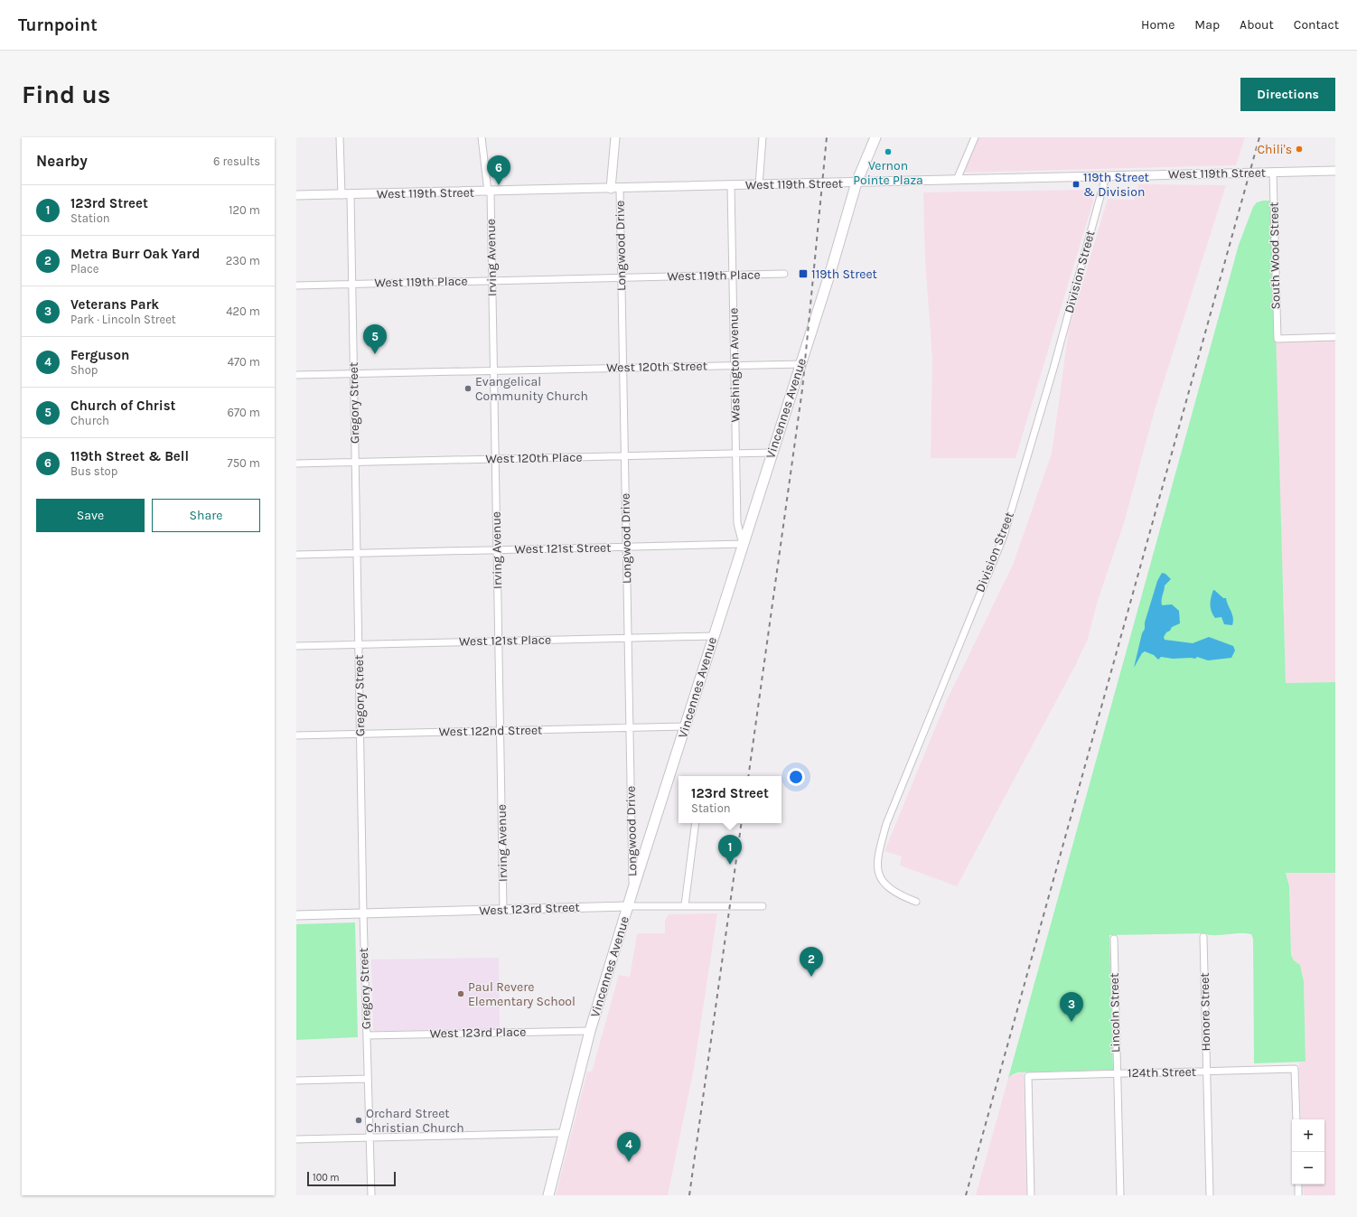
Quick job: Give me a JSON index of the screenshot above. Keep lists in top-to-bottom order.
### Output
{
  "streets": {
    "main road": ["Vincennes Avenue"],
    "street": [
      "West 119th Street",
      "Longwood Drive",
      "South Wood Street",
      "Irving Avenue",
      "Division Street",
      "West 119th Place",
      "Washington Avenue",
      "West 120th Street",
      "Gregory Street",
      "West 120th Place",
      "West 121st Street",
      "West 121st Place",
      "West 122nd Street",
      "West 123rd Street",
      "Honore Street",
      "Lincoln Street",
      "West 123rd Place",
      "124th Street"
    ]
  },
  "crossings": [
    ["West 119th Street", "Longwood Drive"],
    ["West 119th Street", "South Wood Street"],
    ["West 119th Street", "Irving Avenue"],
    ["West 119th Street", "Division Street"],
    ["West 119th Street", "Washington Avenue"],
    ["West 119th Street", "Gregory Street"],
    ["West 119th Street", "Vincennes Avenue"],
    ["Longwood Drive", "West 119th Place"],
    ["Longwood Drive", "West 120th Street"],
    ["Longwood Drive", "Vincennes Avenue"],
    ["Longwood Drive", "West 120th Place"],
    ["Longwood Drive", "West 121st Street"],
    ["Longwood Drive", "West 121st Place"],
    ["Longwood Drive", "West 122nd Street"],
    ["Irving Avenue", "West 119th Place"],
    ["Irving Avenue", "West 120th Street"],
    ["Irving Avenue", "West 120th Place"],
    ["Irving Avenue", "West 121st Street"],
    ["Irving Avenue", "West 121st Place"],
    ["Irving Avenue", "West 122nd Street"],
    ["Irving Avenue", "West 123rd Street"],
    ["West 119th Place", "Washington Avenue"],
    ["West 119th Place", "Gregory Street"],
    ["Washington Avenue", "West 120th Street"],
    ["Washington Avenue", "Vincennes Avenue"],
    ["Washington Avenue", "West 120th Place"],
    ["Washington Avenue", "West 121st Street"],
    ["West 120th Street", "Gregory Street"],
    ["West 120th Street", "Vincennes Avenue"],
    ["Gregory Street", "West 120th Place"],
    ["Gregory Street", "West 121st Street"],
    ["Gregory Street", "West 121st Place"],
    ["Gregory Street", "West 122nd Street"],
    ["Gregory Street", "West 123rd Street"],
    ["Gregory Street", "West 123rd Place"],
    ["Vincennes Avenue", "West 120th Place"],
    ["Vincennes Avenue", "West 121st Street"],
    ["Vincennes Avenue", "West 121st Place"],
    ["Vincennes Avenue", "West 122nd Street"],
    ["Vincennes Avenue", "West 123rd Street"],
    ["Vincennes Avenue", "West 123rd Place"],
    ["Honore Street", "124th Street"],
    ["Lincoln Street", "124th Street"]
  ],
  "places": {
    "other": [
      "Chili's",
      "Vernon Pointe Plaza",
      "Evangelical Community Church",
      "Paul Revere Elementary School",
      "Orchard Street Christian Church"
    ],
    "transit": ["119th Street & Division", "119th Street"]
  },
  "scale_bar": "100 m",
  "page": {
    "header": "Turnpoint",
    "nav": [
      "Home",
      "Map",
      "About",
      "Contact"
    ],
    "buttons": [
      "Directions",
      ["Save", "Share"]
    ],
    "title": "Find us",
    "heading": ["Nearby", "6 results"],
    "pins": [
      "6",
      "5",
      "1",
      "2",
      "3",
      "4"
    ],
    "list": [
      {
        "mark": "1",
        "name": "123rd Street",
        "note": "Station",
        "value": "120 m"
      },
      {
        "mark": "2",
        "name": "Metra Burr Oak Yard",
        "note": "Place",
        "value": "230 m"
      },
      {
        "mark": "3",
        "name": "Veterans Park",
        "note": "Park · Lincoln Street",
        "value": "420 m"
      },
      {
        "mark": "4",
        "name": "Ferguson",
        "note": "Shop",
        "value": "470 m"
      },
      {
        "mark": "5",
        "name": "Church of Christ",
        "note": "Church",
        "value": "670 m"
      },
      {
        "mark": "6",
        "name": "119th Street & Bell",
        "note": "Bus stop",
        "value": "750 m"
      }
    ],
    "popup": ["123rd Street", "Station"],
    "map_buttons": ["+", "−"],
    "scale": "100 m"
  }
}
